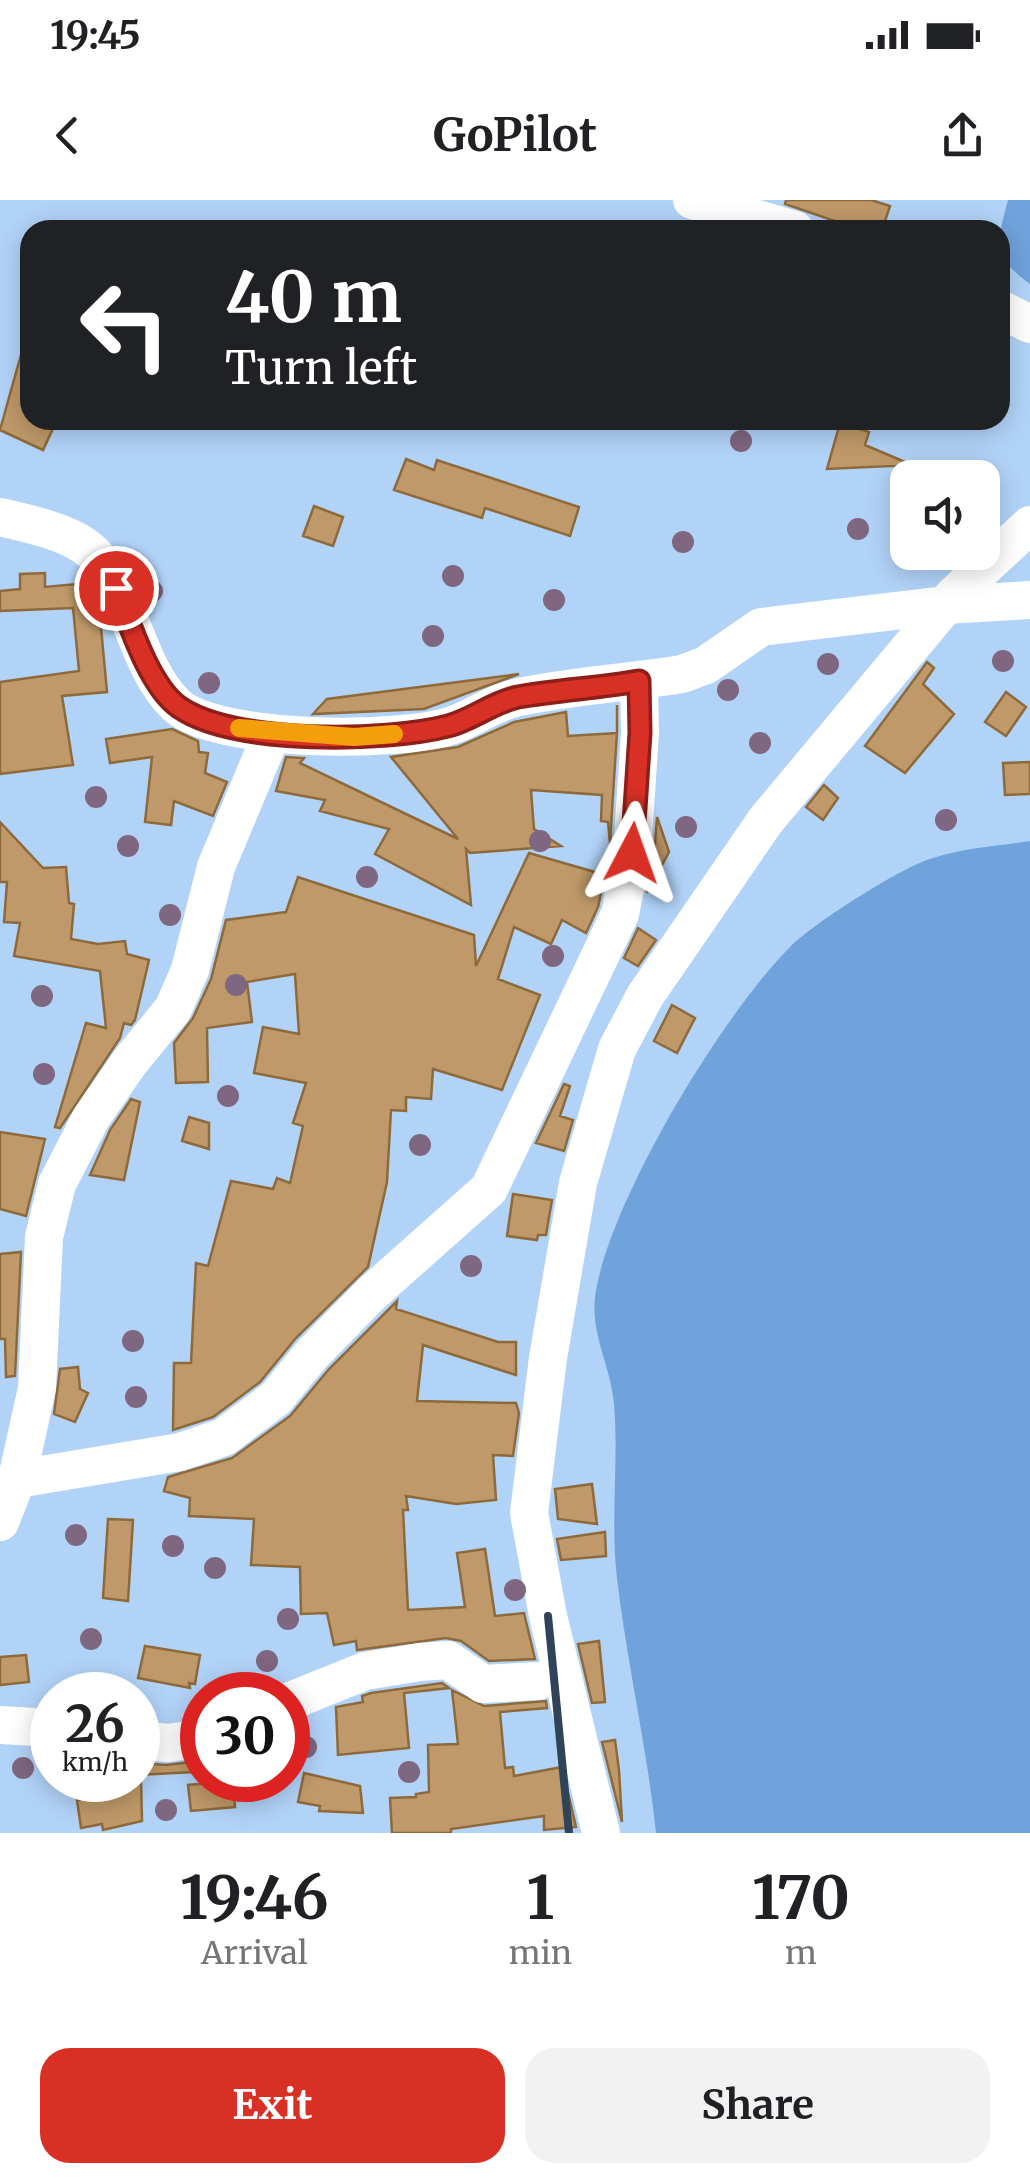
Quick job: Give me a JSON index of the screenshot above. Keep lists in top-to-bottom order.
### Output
{
  "page": {
    "status": "19:45",
    "header": "GoPilot",
    "turn": ["40 m", "Turn left"],
    "speed": "26 km/h",
    "limit": "30",
    "eta": [
      "19:46",
      "Arrival",
      "1",
      "min",
      "170",
      "m"
    ],
    "buttons": ["Exit", "Share"]
  }
}
